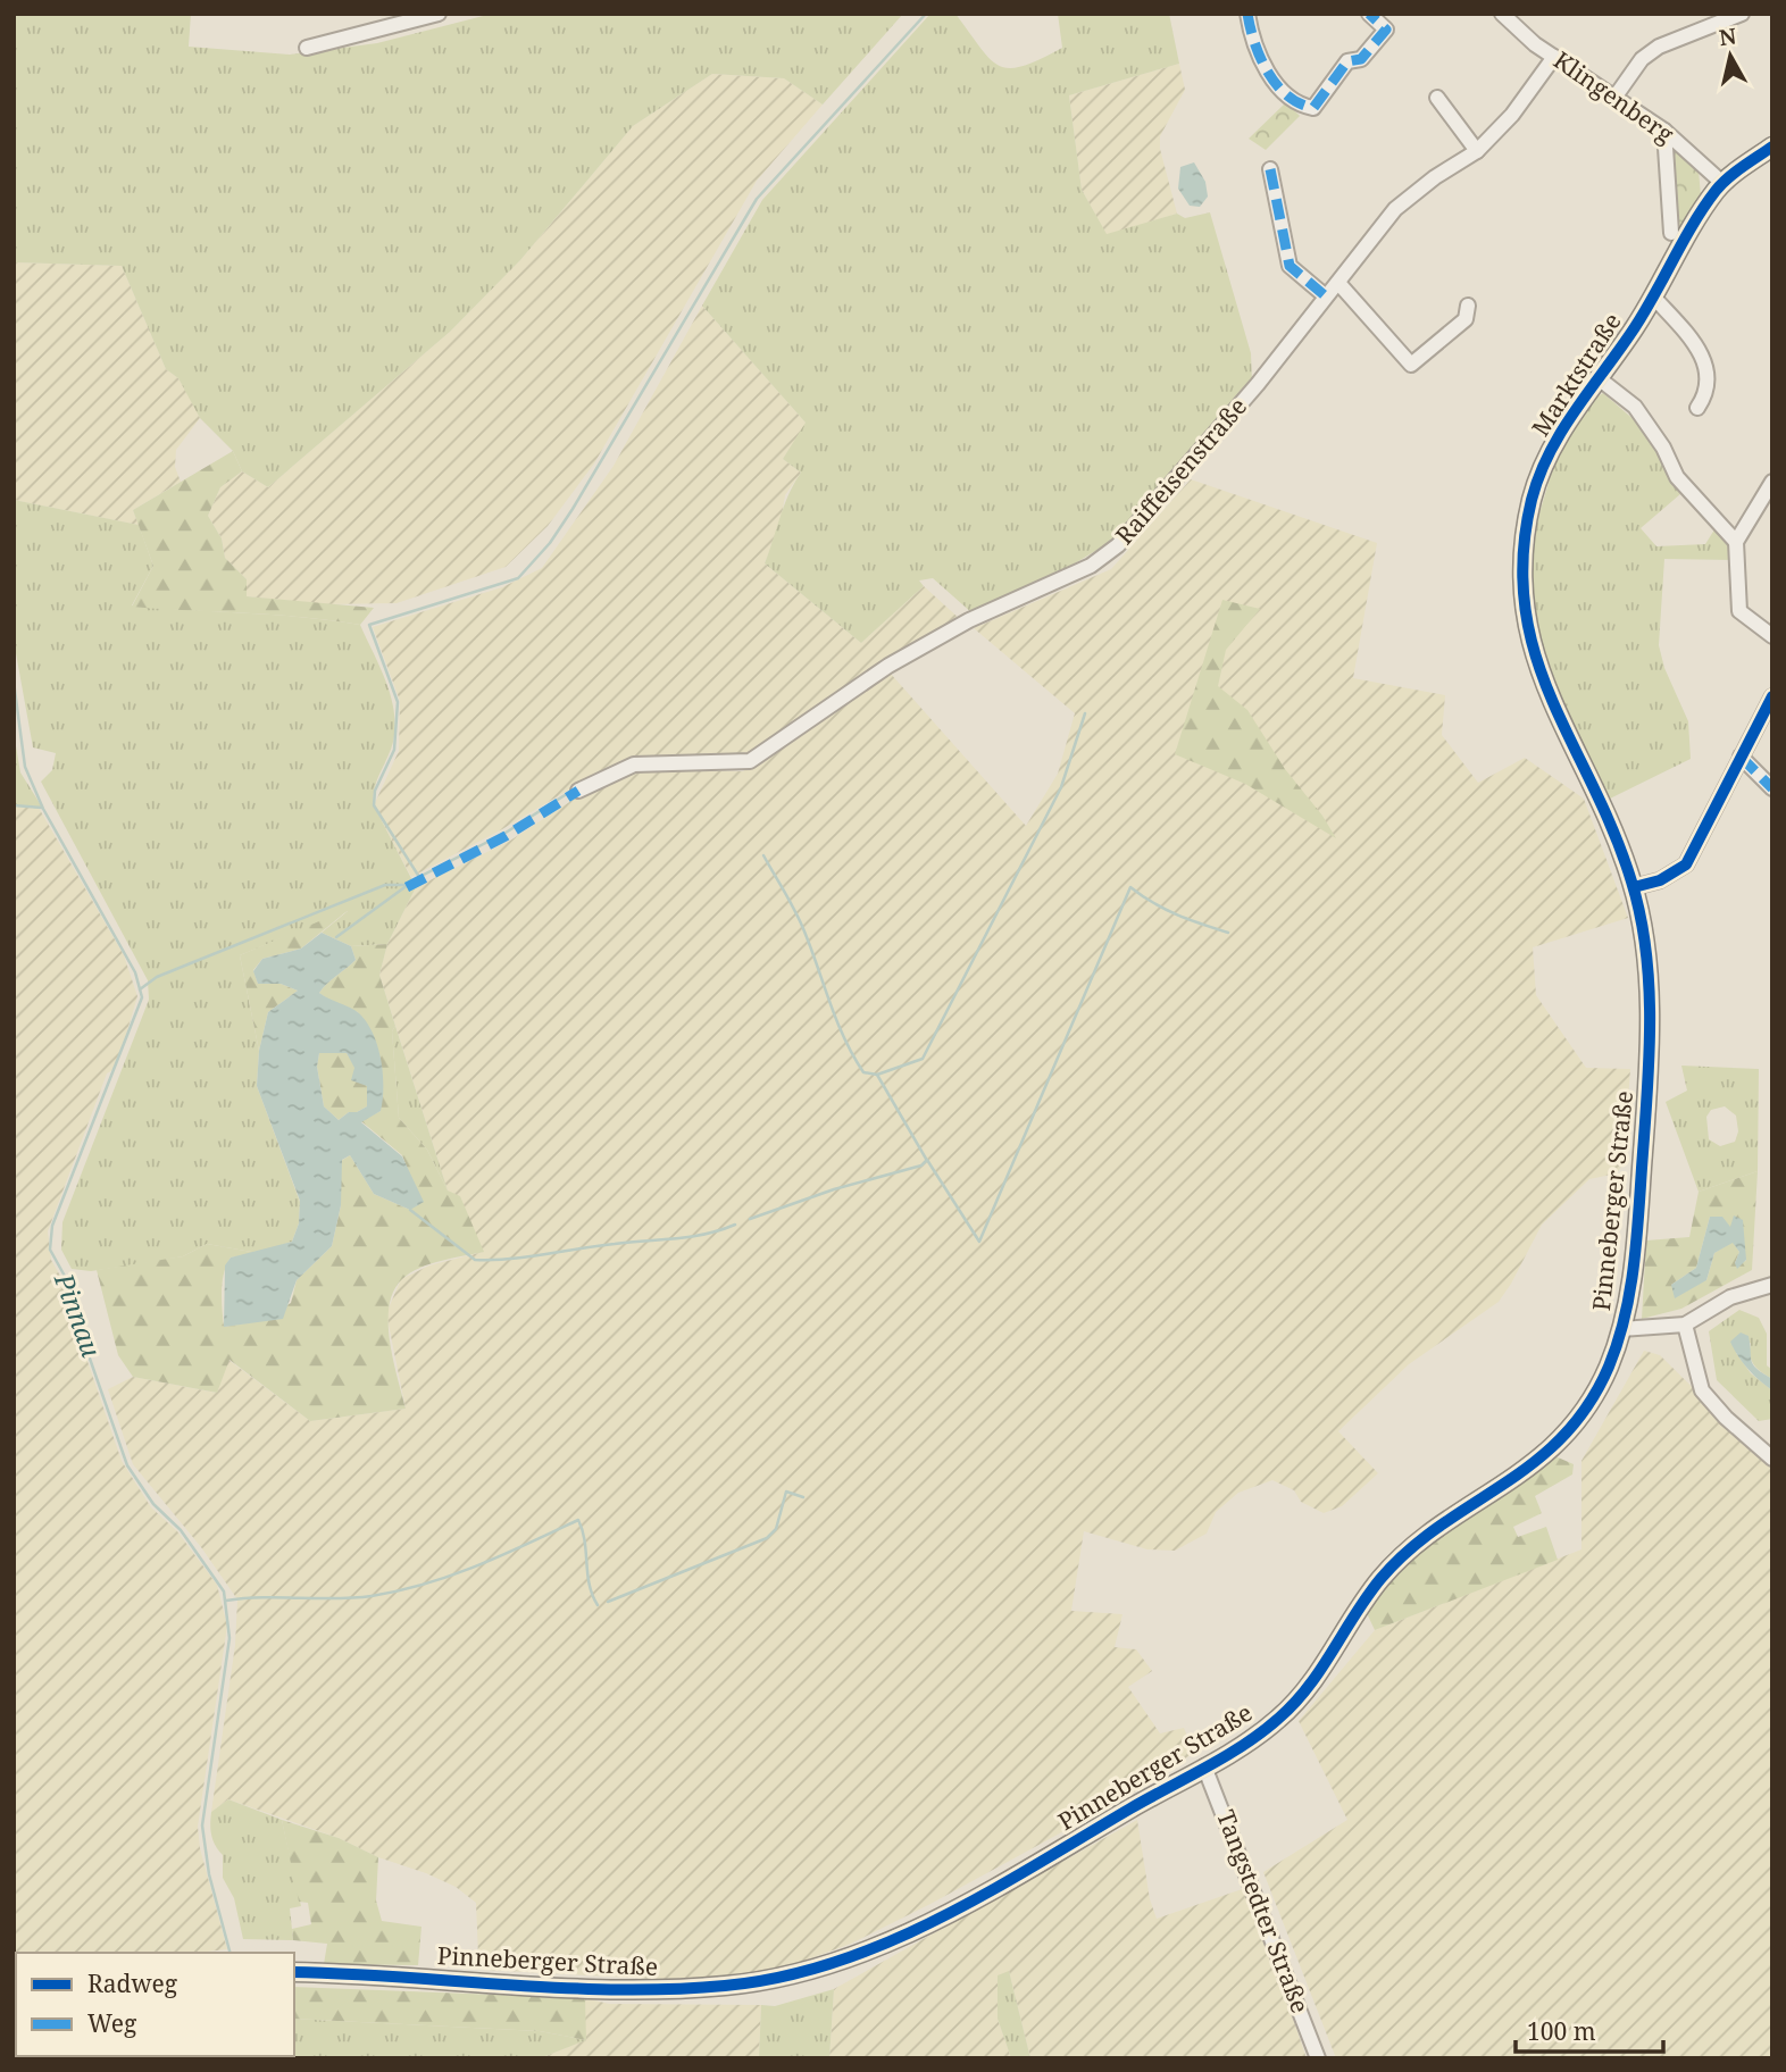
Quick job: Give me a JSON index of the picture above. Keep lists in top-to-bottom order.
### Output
{
  "streets": {
    "main road": ["Marktstraße", "Pinneberger Straße"],
    "street": ["Klingenberg", "Raiffeisenstraße", "Tangstedter Straße"]
  },
  "crossings": [
    ["Klingenberg", "Marktstraße"],
    ["Klingenberg", "Raiffeisenstraße"],
    ["Marktstraße", "Pinneberger Straße"],
    ["Pinneberger Straße", "Tangstedter Straße"]
  ],
  "water": ["Pinnau"],
  "legend": ["Radweg", "Weg"],
  "scale_bar": "100 m",
  "north": "top"
}
